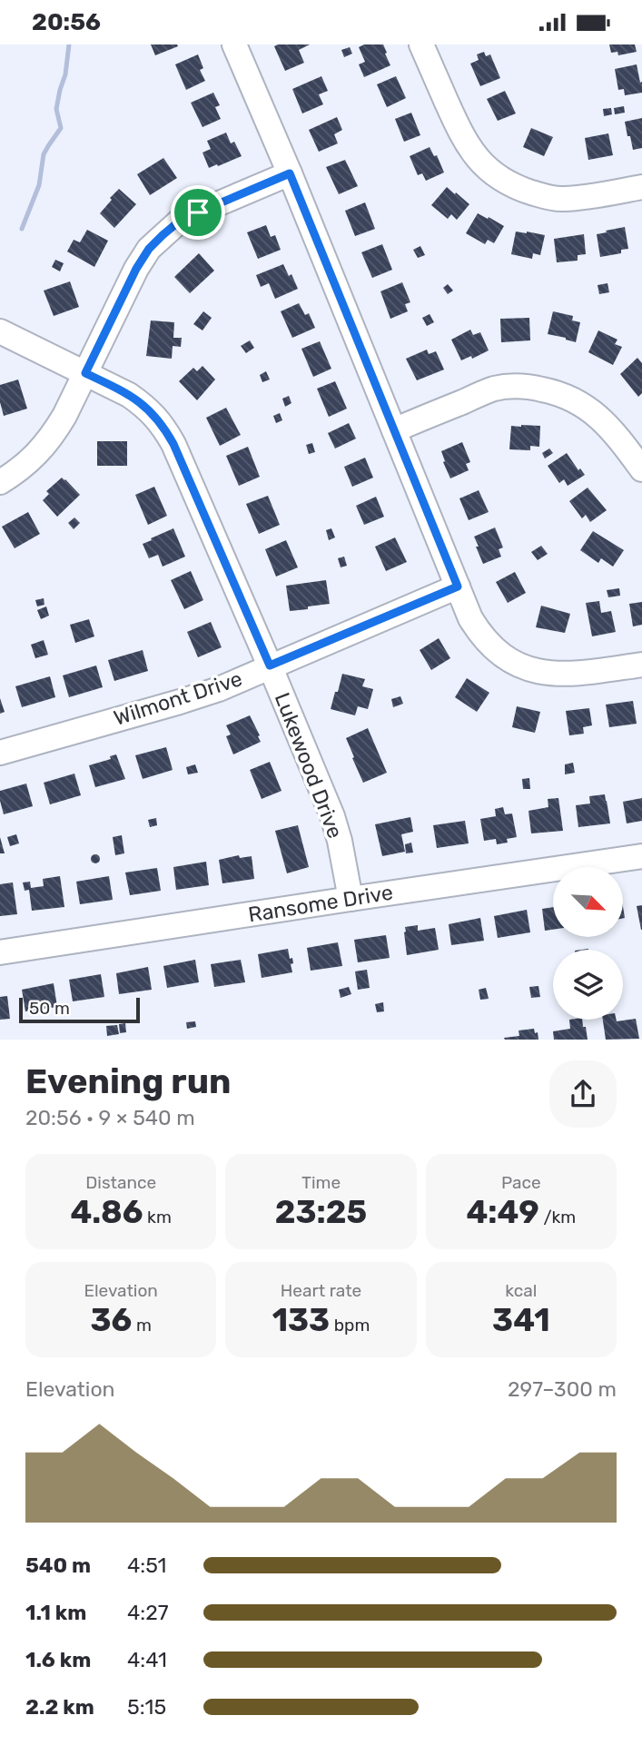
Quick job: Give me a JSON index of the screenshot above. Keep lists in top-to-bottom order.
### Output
{
  "streets": {
    "street": ["Wilmont Drive", "Lukewood Drive", "Ransome Drive"]
  },
  "crossings": [
    ["Wilmont Drive", "Lukewood Drive"],
    ["Lukewood Drive", "Ransome Drive"]
  ],
  "scale_bar": "50 m",
  "north": "bottom right",
  "page": {
    "status": "20:56",
    "scale": "50 m",
    "heading": ["Evening run", "20:56 · 9 × 540 m"],
    "stats": [
      ["Distance", "4.86 km"],
      ["Time", "23:25"],
      ["Pace", "4:49 /km"],
      ["Elevation", "36 m"],
      ["Heart rate", "133 bpm"],
      ["kcal", "341"]
    ],
    "chart": ["Elevation", "297–300 m"],
    "list": [
      {
        "name": "540 m",
        "note": "4:51"
      },
      {
        "name": "1.1 km",
        "note": "4:27"
      },
      {
        "name": "1.6 km",
        "note": "4:41"
      },
      {
        "name": "2.2 km",
        "note": "5:15"
      }
    ]
  }
}
